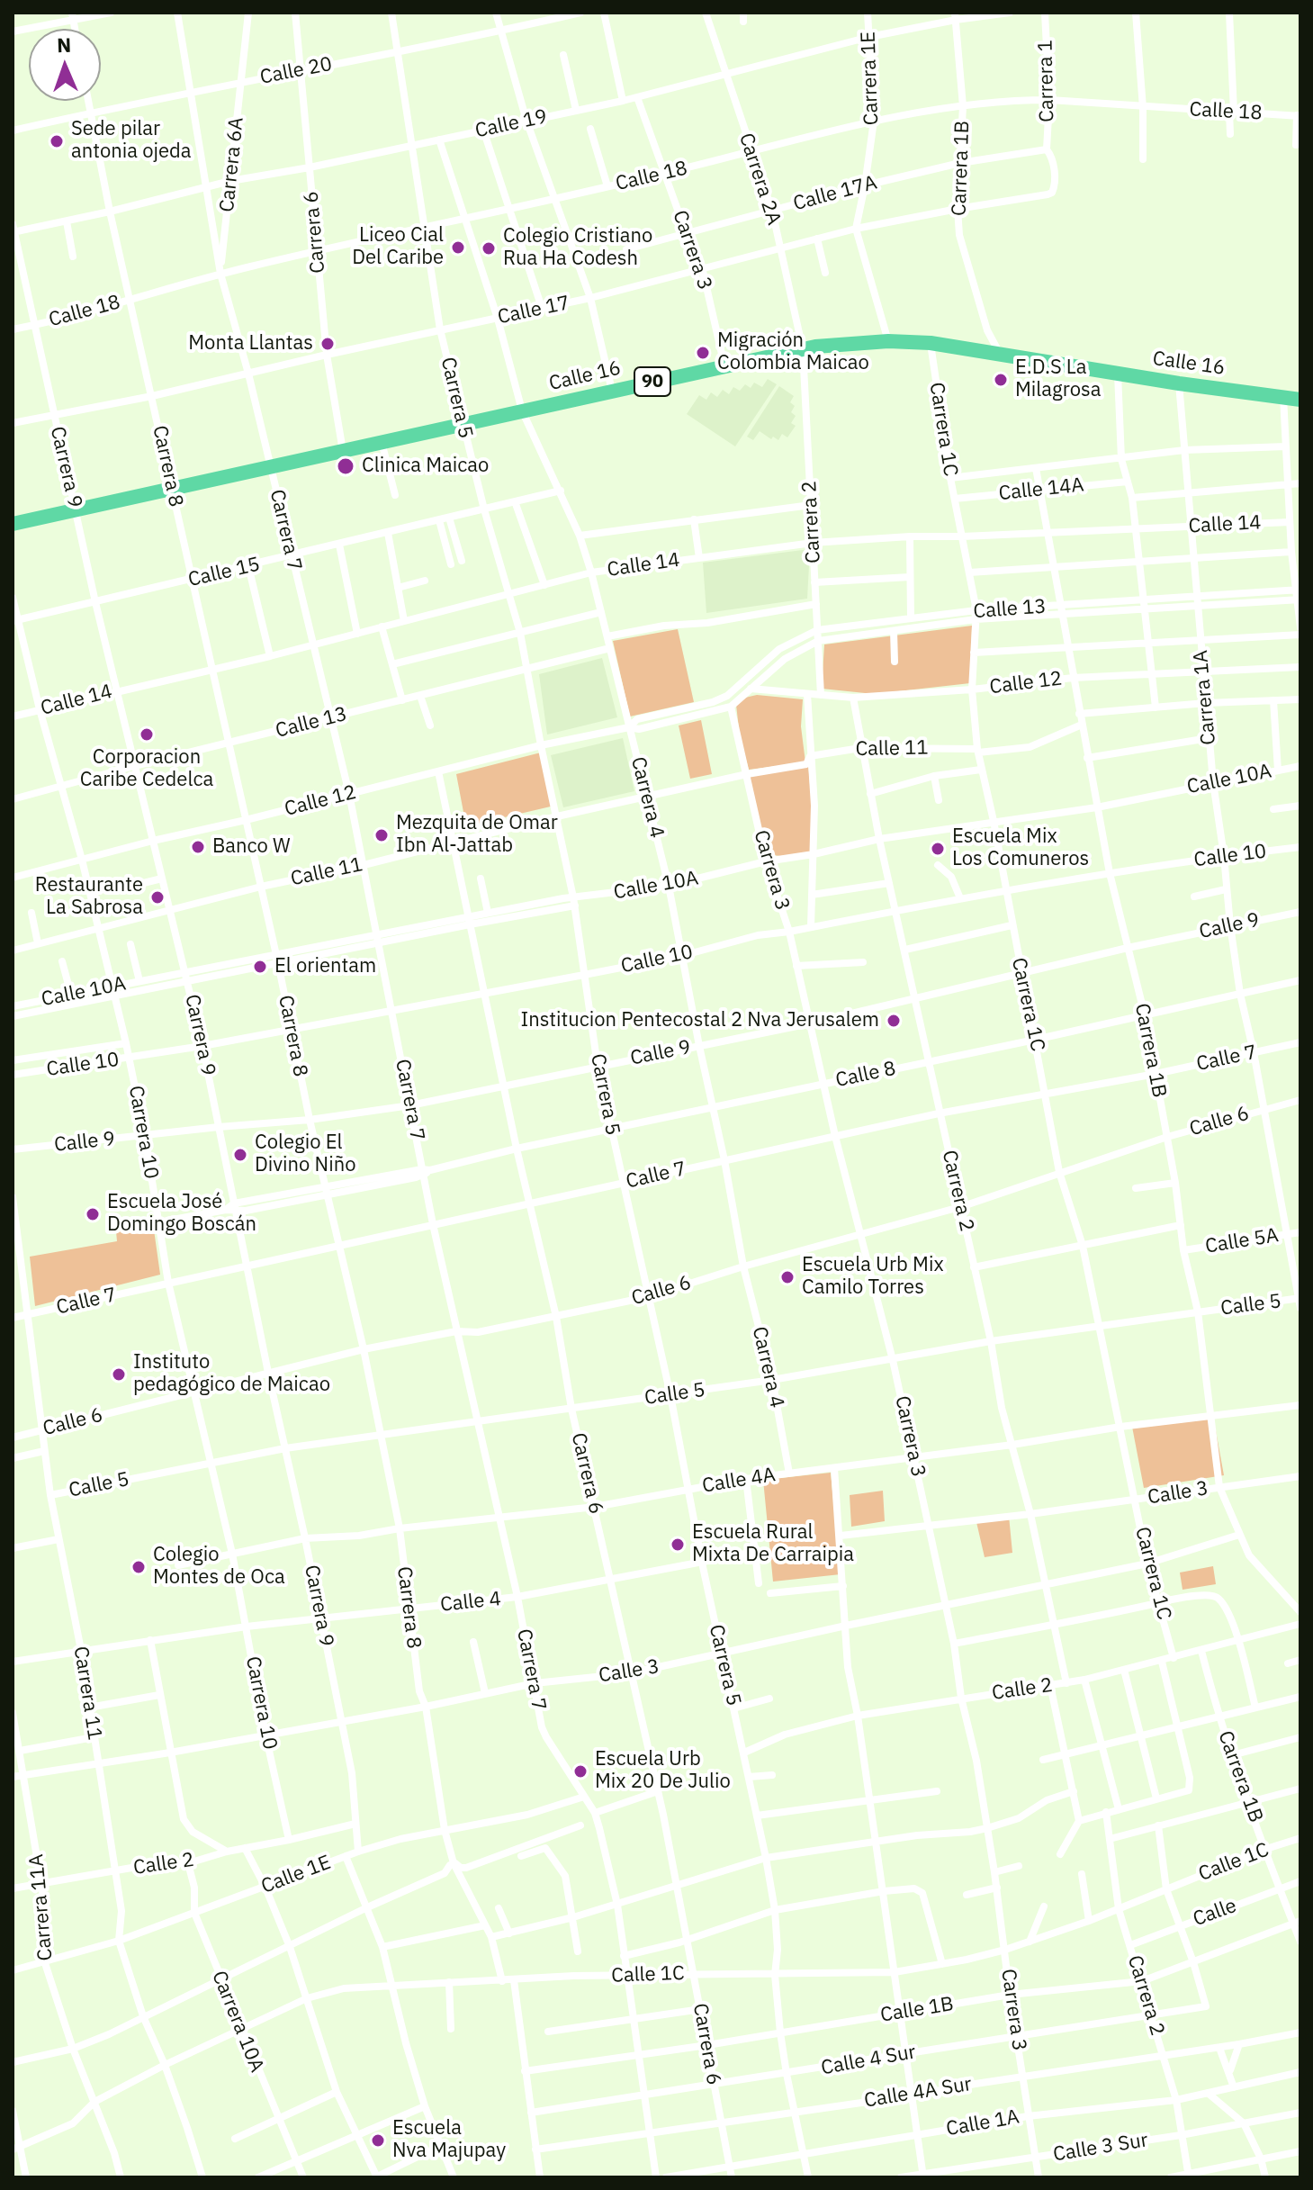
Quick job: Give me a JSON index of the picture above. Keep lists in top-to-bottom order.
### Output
{
  "streets": {
    "highway": ["Calle 16", "90"],
    "street": [
      "Calle 20",
      "Carrera 1E",
      "Carrera 1",
      "Calle 18",
      "Calle 19",
      "Carrera 6A",
      "Carrera 1B",
      "Carrera 2A",
      "Calle 17A",
      "Carrera 6",
      "Carrera 3",
      "Calle 17",
      "Carrera 5",
      "Carrera 1C",
      "Carrera 8",
      "Carrera 9",
      "Calle 14A",
      "Carrera 2",
      "Calle 14",
      "Carrera 7",
      "Calle 15",
      "Calle 13",
      "Calle 12",
      "Carrera 1A",
      "Calle 11",
      "Calle 10A",
      "Carrera 4",
      "Calle 10",
      "Calle 9",
      "Calle 7",
      "Calle 8",
      "Calle 6",
      "Carrera 10",
      "Calle 5A",
      "Calle 5",
      "Calle 4A",
      "Calle 3",
      "Calle 4",
      "Calle 2",
      "Carrera 11",
      "Calle 1C",
      "Calle 1E",
      "Carrera 11A",
      "Calle",
      "Calle 1B",
      "Carrera 10A",
      "Calle 4 Sur",
      "Calle 4A Sur",
      "Calle 1A",
      "Calle 3 Sur"
    ]
  },
  "crossings": [
    ["Calle 20", "Carrera 6A"],
    ["Calle 20", "Carrera 6"],
    ["Calle 20", "Carrera 5"],
    ["Calle 20", "Carrera 8"],
    ["Calle 20", "Carrera 7"],
    ["Carrera 1E", "Calle 18"],
    ["Carrera 1E", "Calle 19"],
    ["Carrera 1E", "Calle 17A"],
    ["Carrera 1E", "Calle 17"],
    ["Carrera 1", "Calle 18"],
    ["Carrera 1", "Calle 17A"],
    ["Carrera 1", "Calle 17"],
    ["Calle 18", "Carrera 6A"],
    ["Calle 18", "Carrera 1B"],
    ["Calle 18", "Carrera 2A"],
    ["Calle 18", "Carrera 6"],
    ["Calle 18", "Carrera 3"],
    ["Calle 18", "Carrera 5"],
    ["Calle 18", "Carrera 8"],
    ["Calle 18", "Carrera 9"],
    ["Calle 18", "Carrera 7"],
    ["Calle 18", "Carrera 4"],
    ["Calle 19", "Carrera 6A"],
    ["Calle 19", "Carrera 1B"],
    ["Calle 19", "Carrera 2A"],
    ["Calle 19", "Carrera 6"],
    ["Calle 19", "Carrera 3"],
    ["Calle 19", "Carrera 5"],
    ["Calle 19", "Carrera 8"],
    ["Calle 19", "Carrera 9"],
    ["Calle 19", "Carrera 7"],
    ["Calle 19", "Carrera 4"],
    ["Carrera 6A", "Carrera 7"],
    ["Carrera 1B", "Calle 17A"],
    ["Carrera 1B", "Calle 17"],
    ["Carrera 1B", "Calle 16"],
    ["Carrera 1B", "Calle 14A"],
    ["Carrera 1B", "Calle 14"],
    ["Carrera 1B", "Calle 13"],
    ["Carrera 1B", "Calle 12"],
    ["Carrera 1B", "Calle 11"],
    ["Carrera 1B", "Calle 10A"],
    ["Carrera 1B", "Calle 10"],
    ["Carrera 1B", "Calle 9"],
    ["Carrera 1B", "Calle 7"],
    ["Carrera 1B", "Calle 8"],
    ["Carrera 1B", "Calle 6"],
    ["Carrera 1B", "Calle 5A"],
    ["Carrera 1B", "Calle 5"],
    ["Carrera 1B", "Calle 4A"],
    ["Carrera 1B", "Calle 3"],
    ["Carrera 1B", "Calle 2"],
    ["Carrera 1B", "Calle 1C"],
    ["Carrera 1B", "Calle"],
    ["Carrera 1B", "Calle 1B"],
    ["Carrera 2A", "Calle 17A"],
    ["Carrera 2A", "Calle 17"],
    ["Carrera 2A", "Calle 16"],
    ["Carrera 2A", "Carrera 2"],
    ["Calle 17A", "Carrera 3"],
    ["Carrera 6", "Calle 17"],
    ["Carrera 6", "Calle 16"],
    ["Carrera 6", "Calle 12"],
    ["Carrera 6", "Calle 11"],
    ["Carrera 6", "Calle 10A"],
    ["Carrera 6", "Calle 10"],
    ["Carrera 6", "Calle 9"],
    ["Carrera 6", "Calle 7"],
    ["Carrera 6", "Calle 8"],
    ["Carrera 6", "Calle 6"],
    ["Carrera 6", "Calle 5"],
    ["Carrera 6", "Calle 4A"],
    ["Carrera 6", "Calle 3"],
    ["Carrera 6", "Calle 4"],
    ["Carrera 6", "Calle 1C"],
    ["Carrera 6", "Calle 1B"],
    ["Carrera 6", "Calle 4 Sur"],
    ["Carrera 6", "Calle 4A Sur"],
    ["Carrera 6", "Calle 1A"],
    ["Carrera 3", "Calle 17"],
    ["Carrera 3", "Calle 16"],
    ["Carrera 3", "Calle 12"],
    ["Carrera 3", "Calle 11"],
    ["Carrera 3", "Calle 10A"],
    ["Carrera 3", "Calle 10"],
    ["Carrera 3", "Calle 9"],
    ["Carrera 3", "Calle 7"],
    ["Carrera 3", "Calle 8"],
    ["Carrera 3", "Calle 6"],
    ["Carrera 3", "Calle 5"],
    ["Carrera 3", "Calle 4A"],
    ["Carrera 3", "Calle 3"],
    ["Carrera 3", "Calle 2"],
    ["Carrera 3", "Calle 1C"],
    ["Carrera 3", "Calle 1B"],
    ["Carrera 3", "Calle 4 Sur"],
    ["Carrera 3", "Calle 4A Sur"],
    ["Carrera 3", "Calle 1A"],
    ["Carrera 3", "Calle 3 Sur"],
    ["Calle 17", "Carrera 5"],
    ["Calle 17", "Carrera 8"],
    ["Calle 17", "Carrera 9"],
    ["Calle 17", "Carrera 7"],
    ["Calle 17", "Carrera 4"],
    ["Calle 16", "Carrera 5"],
    ["Calle 16", "Carrera 1C"],
    ["Calle 16", "Carrera 8"],
    ["Calle 16", "Carrera 9"],
    ["Calle 16", "Carrera 2"],
    ["Calle 16", "Carrera 7"],
    ["Calle 16", "Carrera 1A"],
    ["Calle 16", "Carrera 4"],
    ["Carrera 5", "Calle 14"],
    ["Carrera 5", "Calle 15"],
    ["Carrera 5", "Calle 13"],
    ["Carrera 5", "Calle 12"],
    ["Carrera 5", "Calle 11"],
    ["Carrera 5", "Calle 10A"],
    ["Carrera 5", "Calle 10"],
    ["Carrera 5", "Calle 9"],
    ["Carrera 5", "Calle 7"],
    ["Carrera 5", "Calle 8"],
    ["Carrera 5", "Calle 6"],
    ["Carrera 5", "Calle 5"],
    ["Carrera 5", "Calle 4A"],
    ["Carrera 5", "Calle 3"],
    ["Carrera 5", "Calle 4"],
    ["Carrera 5", "Calle 2"],
    ["Carrera 5", "Calle 1C"],
    ["Carrera 5", "Calle 1B"],
    ["Carrera 5", "Calle 4 Sur"],
    ["Carrera 5", "Calle 4A Sur"],
    ["Carrera 5", "Calle 1A"],
    ["Carrera 1C", "Calle 14A"],
    ["Carrera 1C", "Calle 14"],
    ["Carrera 1C", "Calle 13"],
    ["Carrera 1C", "Calle 12"],
    ["Carrera 1C", "Calle 11"],
    ["Carrera 1C", "Calle 10A"],
    ["Carrera 1C", "Calle 10"],
    ["Carrera 1C", "Calle 9"],
    ["Carrera 1C", "Calle 7"],
    ["Carrera 1C", "Calle 8"],
    ["Carrera 1C", "Calle 6"],
    ["Carrera 1C", "Calle 5"],
    ["Carrera 1C", "Calle 4A"],
    ["Carrera 1C", "Calle 3"],
    ["Carrera 1C", "Calle 2"],
    ["Carrera 8", "Calle 14"],
    ["Carrera 8", "Calle 15"],
    ["Carrera 8", "Calle 13"],
    ["Carrera 8", "Calle 12"],
    ["Carrera 8", "Calle 11"],
    ["Carrera 8", "Calle 10A"],
    ["Carrera 8", "Calle 10"],
    ["Carrera 8", "Calle 9"],
    ["Carrera 8", "Calle 7"],
    ["Carrera 8", "Calle 8"],
    ["Carrera 8", "Calle 6"],
    ["Carrera 8", "Calle 5"],
    ["Carrera 8", "Calle 4A"],
    ["Carrera 8", "Calle 3"],
    ["Carrera 8", "Calle 4"],
    ["Carrera 8", "Calle 1C"],
    ["Carrera 8", "Calle 1E"],
    ["Carrera 9", "Calle 14"],
    ["Carrera 9", "Calle 15"],
    ["Carrera 9", "Calle 13"],
    ["Carrera 9", "Calle 12"],
    ["Carrera 9", "Calle 11"],
    ["Carrera 9", "Calle 10A"],
    ["Carrera 9", "Calle 10"],
    ["Carrera 9", "Calle 9"],
    ["Carrera 9", "Calle 7"],
    ["Carrera 9", "Calle 8"],
    ["Carrera 9", "Calle 6"],
    ["Carrera 9", "Calle 5"],
    ["Carrera 9", "Calle 4A"],
    ["Carrera 9", "Calle 3"],
    ["Carrera 9", "Calle 4"],
    ["Carrera 9", "Calle 2"],
    ["Carrera 9", "Calle 1E"],
    ["Carrera 2", "Calle 14"],
    ["Carrera 2", "Calle 13"],
    ["Carrera 2", "Calle 12"],
    ["Carrera 2", "Calle 11"],
    ["Carrera 2", "Calle 10A"],
    ["Carrera 2", "Calle 10"],
    ["Carrera 2", "Calle 9"],
    ["Carrera 2", "Calle 7"],
    ["Carrera 2", "Calle 8"],
    ["Carrera 2", "Calle 6"],
    ["Carrera 2", "Calle 5"],
    ["Carrera 2", "Calle 4A"],
    ["Carrera 2", "Calle 3"],
    ["Carrera 2", "Calle 2"],
    ["Carrera 2", "Calle 1C"],
    ["Carrera 2", "Calle"],
    ["Carrera 2", "Calle 1B"],
    ["Carrera 2", "Calle 4 Sur"],
    ["Carrera 2", "Calle 4A Sur"],
    ["Carrera 2", "Calle 1A"],
    ["Carrera 2", "Calle 3 Sur"],
    ["Calle 14", "Carrera 7"],
    ["Calle 14", "Carrera 1A"],
    ["Calle 14", "Carrera 4"],
    ["Calle 14", "Carrera 10"],
    ["Carrera 7", "Calle 15"],
    ["Carrera 7", "Calle 13"],
    ["Carrera 7", "Calle 12"],
    ["Carrera 7", "Calle 11"],
    ["Carrera 7", "Calle 10A"],
    ["Carrera 7", "Calle 10"],
    ["Carrera 7", "Calle 9"],
    ["Carrera 7", "Calle 7"],
    ["Carrera 7", "Calle 8"],
    ["Carrera 7", "Calle 6"],
    ["Carrera 7", "Calle 5"],
    ["Carrera 7", "Calle 4A"],
    ["Carrera 7", "Calle 3"],
    ["Carrera 7", "Calle 4"],
    ["Carrera 7", "Calle 1C"],
    ["Carrera 7", "Calle 1E"],
    ["Carrera 7", "Calle 1B"],
    ["Carrera 7", "Calle 4 Sur"],
    ["Carrera 7", "Calle 4A Sur"],
    ["Calle 15", "Carrera 4"],
    ["Calle 15", "Carrera 10"],
    ["Calle 13", "Calle 12"],
    ["Calle 13", "Carrera 1A"],
    ["Calle 13", "Carrera 4"],
    ["Calle 13", "Carrera 10"],
    ["Calle 12", "Carrera 1A"],
    ["Calle 12", "Carrera 4"],
    ["Calle 12", "Carrera 10"],
    ["Carrera 1A", "Calle 10A"],
    ["Carrera 1A", "Calle 10"],
    ["Carrera 1A", "Calle 9"],
    ["Carrera 1A", "Calle 7"],
    ["Carrera 1A", "Calle 8"],
    ["Carrera 1A", "Calle 6"],
    ["Carrera 1A", "Calle 5A"],
    ["Carrera 1A", "Calle 5"],
    ["Calle 11", "Carrera 4"],
    ["Calle 11", "Carrera 10"],
    ["Calle 10A", "Carrera 4"],
    ["Calle 10A", "Carrera 10"],
    ["Carrera 4", "Calle 10"],
    ["Carrera 4", "Calle 9"],
    ["Carrera 4", "Calle 7"],
    ["Carrera 4", "Calle 8"],
    ["Carrera 4", "Calle 6"],
    ["Carrera 4", "Calle 5"],
    ["Carrera 4", "Calle 4A"],
    ["Calle 10", "Carrera 10"],
    ["Calle 9", "Carrera 10"],
    ["Calle 7", "Carrera 10"],
    ["Calle 7", "Carrera 11"],
    ["Calle 8", "Carrera 10"],
    ["Calle 6", "Carrera 10"],
    ["Calle 6", "Carrera 11"],
    ["Carrera 10", "Calle 5"],
    ["Carrera 10", "Calle 4A"],
    ["Carrera 10", "Calle 3"],
    ["Carrera 10", "Calle 4"],
    ["Carrera 10", "Calle 2"],
    ["Calle 5", "Carrera 11"],
    ["Calle 3", "Carrera 11"],
    ["Calle 3", "Carrera 11A"],
    ["Calle 4", "Carrera 11"],
    ["Calle 2", "Carrera 11"],
    ["Calle 2", "Carrera 11A"],
    ["Calle 2", "Carrera 10A"],
    ["Carrera 11", "Calle 1C"],
    ["Carrera 11", "Calle 1E"],
    ["Calle 1C", "Carrera 11A"],
    ["Calle 1C", "Carrera 10A"],
    ["Calle 1E", "Carrera 11A"],
    ["Calle 1E", "Carrera 10A"],
    ["Calle 1B", "Calle 4 Sur"]
  ],
  "places": [
    "Sede pilar antonia ojeda",
    "Liceo Cial Del Caribe",
    "Colegio Cristiano Rua Ha Codesh",
    "Monta Llantas",
    "Migración Colombia Maicao",
    "E.D.S La Milagrosa",
    "Clinica Maicao",
    "Corporacion Caribe Cedelca",
    "Mezquita de Omar Ibn Al-Jattab",
    "Banco W",
    "Escuela Mix Los Comuneros",
    "Restaurante La Sabrosa",
    "El orientam",
    "Institucion Pentecostal 2 Nva Jerusalem",
    "Colegio El Divino Niño",
    "Escuela José Domingo Boscán",
    "Escuela Urb Mix Camilo Torres",
    "Instituto pedagógico de Maicao",
    "Escuela Rural Mixta De Carraipia",
    "Colegio Montes de Oca",
    "Escuela Urb Mix 20 De Julio",
    "Escuela Nva Majupay"
  ],
  "north": "top"
}
